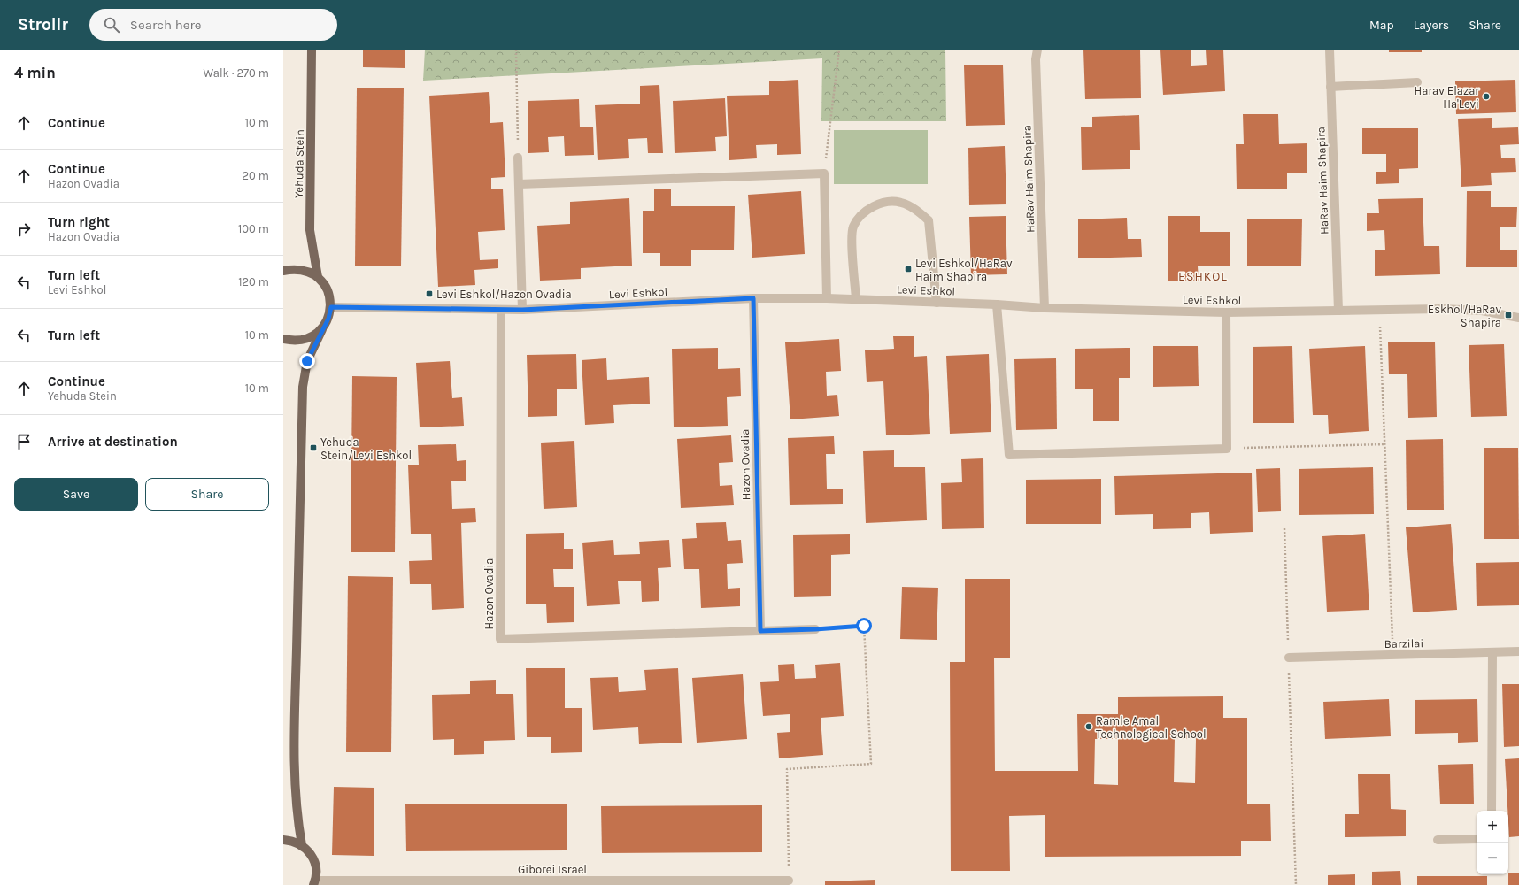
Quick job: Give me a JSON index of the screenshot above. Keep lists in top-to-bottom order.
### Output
{
  "streets": {
    "main road": ["Yehuda Stein"],
    "street": [
      "HaRav Haim Shapira",
      "Levi Eshkol",
      "Hazon Ovadia",
      "Barzilai",
      "Giborei Israel"
    ]
  },
  "crossings": [
    ["HaRav Haim Shapira", "Levi Eshkol"],
    ["Levi Eshkol", "Hazon Ovadia"]
  ],
  "districts": ["ESHKOL"],
  "places": {
    "other": ["Harav Elazar Ha'Levi", "Ramle Amal Technological School"],
    "transit": [
      "Levi Eshkol/HaRav Haim Shapira",
      "Levi Eshkol/Hazon Ovadia",
      "Eskhol/HaRav Shapira",
      "Yehuda Stein/Levi Eshkol"
    ]
  },
  "page": {
    "header": "Strollr",
    "search": "Search here",
    "nav": ["Map", "Layers", "Share"],
    "heading": ["4 min", "Walk · 270 m"],
    "list": [
      ["Continue", "10 m"],
      ["Continue", "Hazon Ovadia", "20 m"],
      ["Turn right", "Hazon Ovadia", "100 m"],
      ["Turn left", "Levi Eshkol", "120 m"],
      ["Turn left", "10 m"],
      ["Continue", "Yehuda Stein", "10 m"],
      "Arrive at destination"
    ],
    "buttons": ["Save", "Share"],
    "map_buttons": ["+", "−"]
  }
}
